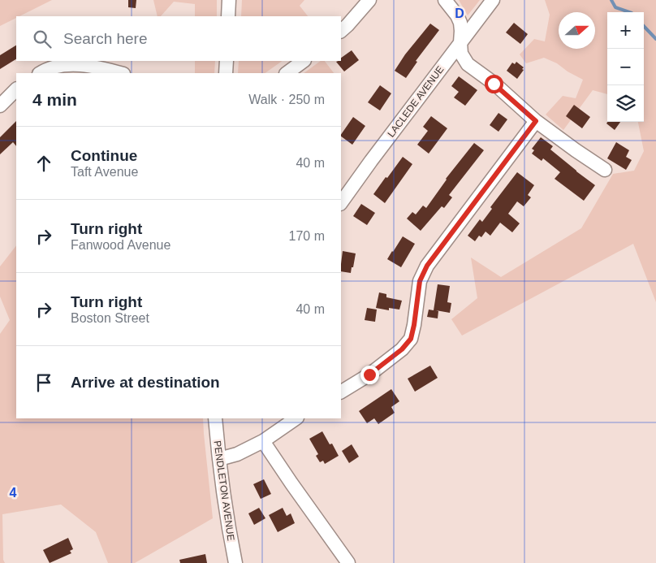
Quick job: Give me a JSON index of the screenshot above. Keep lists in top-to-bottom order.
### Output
{
  "streets": {
    "street": ["LACLEDE AVENUE", "PENDLETON AVENUE"]
  },
  "north": "right",
  "page": {
    "map_buttons": ["+", "−"],
    "search": "Search here",
    "heading": ["4 min", "Walk · 250 m"],
    "list": [
      ["Continue", "Taft Avenue", "40 m"],
      ["Turn right", "Fanwood Avenue", "170 m"],
      ["Turn right", "Boston Street", "40 m"],
      "Arrive at destination"
    ]
  },
  "grid": {
    "columns": ["D"],
    "rows": ["4"]
  }
}
